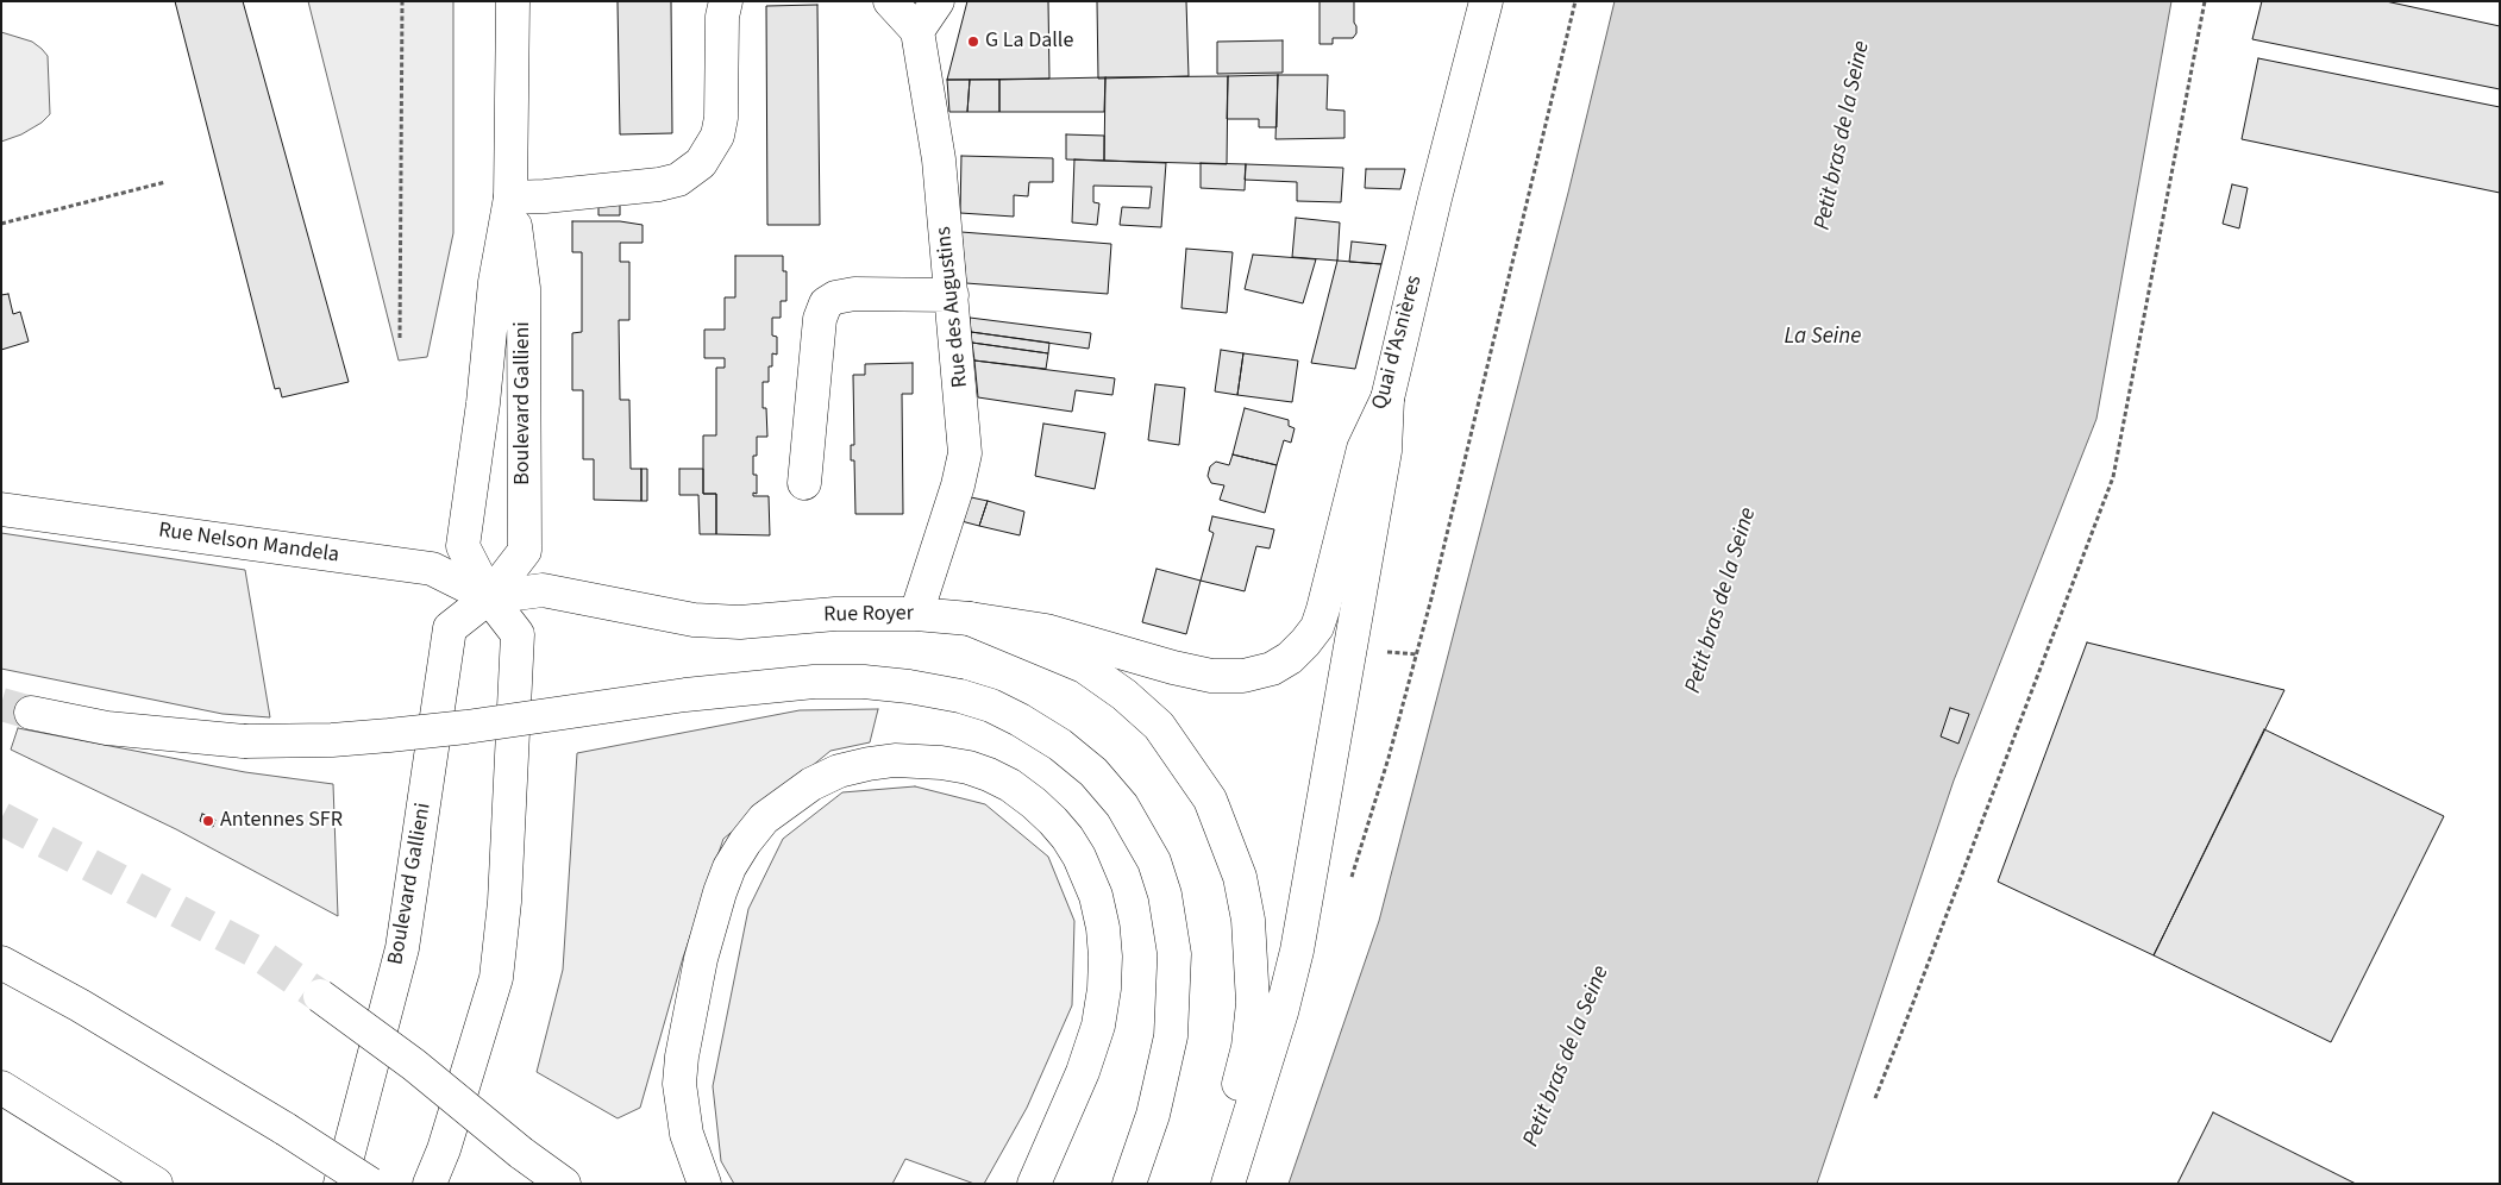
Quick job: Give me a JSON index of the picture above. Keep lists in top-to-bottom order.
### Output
{
  "streets": {
    "main road": [
      "Rue des Augustins",
      "Quai d'Asnières",
      "Boulevard Gallieni",
      "Rue Nelson Mandela",
      "Rue Royer"
    ]
  },
  "crossings": [
    ["Rue des Augustins", "Rue Royer"],
    ["Quai d'Asnières", "Rue Royer"],
    ["Boulevard Gallieni", "Rue Nelson Mandela"],
    ["Boulevard Gallieni", "Rue Royer"],
    ["Rue Nelson Mandela", "Rue Royer"]
  ],
  "water": ["Petit bras de la Seine", "La Seine"],
  "places": ["G La Dalle", "Antennes SFR"]
}
